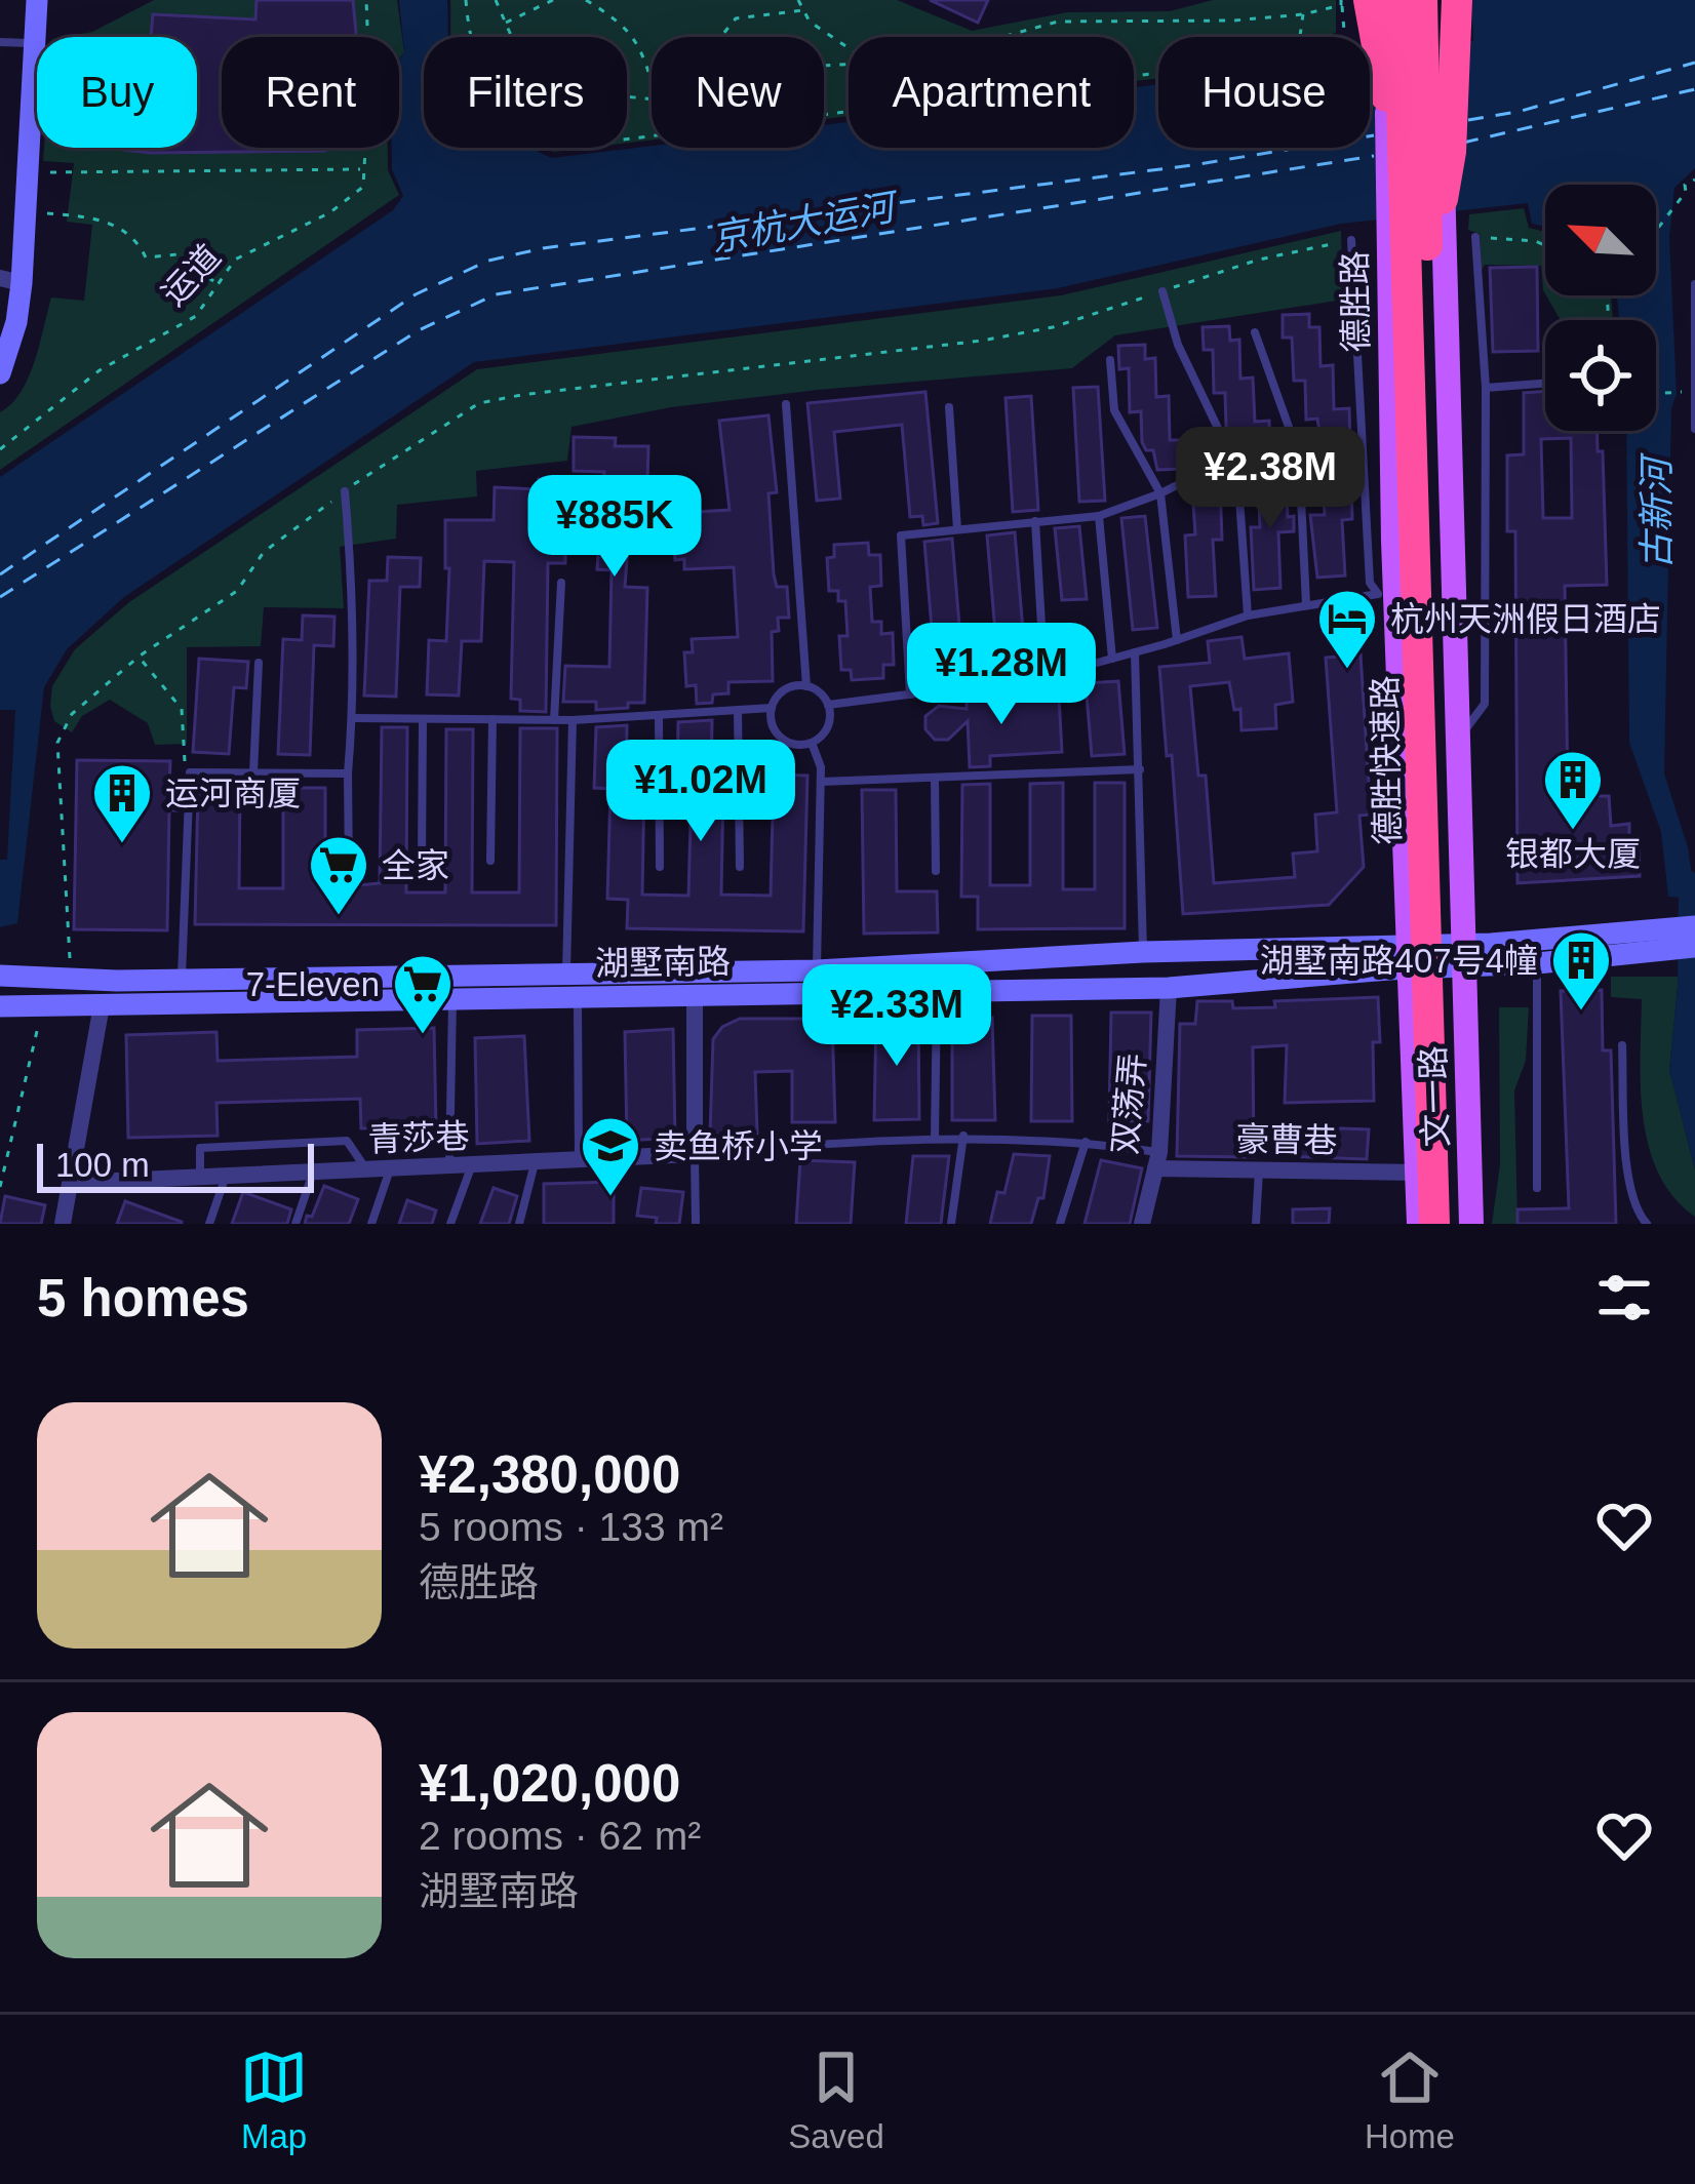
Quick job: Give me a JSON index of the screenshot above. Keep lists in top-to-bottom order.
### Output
{
  "streets": {
    "highway": ["德胜快速路"],
    "main road": ["德胜路", "湖墅南路", "文一路"],
    "street": ["双荡弄", "青莎巷", "豪曹巷"],
    "path": ["运道"]
  },
  "crossings": [
    ["德胜路", "湖墅南路"],
    ["德胜路", "文一路"],
    ["湖墅南路", "文一路"],
    ["湖墅南路", "双荡弄"],
    ["文一路", "豪曹巷"],
    ["双荡弄", "豪曹巷"]
  ],
  "water": ["京杭大运河", "古新河"],
  "places": {
    "hotel": ["杭州天洲假日酒店"],
    "building": ["银都大厦", "运河商厦", "湖墅南路407号4幢"],
    "supermarket": ["全家", "7-Eleven"],
    "school or university": ["卖鱼桥小学"]
  },
  "scale_bar": "100 m",
  "north": "top left",
  "page": {
    "chip": [
      "Buy",
      "Rent",
      "Filters",
      "New",
      "Apartment",
      "House"
    ],
    "price": [
      "¥2.38M",
      "¥885K",
      "¥1.28M",
      "¥1.02M",
      "¥2.33M"
    ],
    "scale": "100 m",
    "heading": "5 homes",
    "list": [
      {
        "name": "¥2,380,000",
        "note": "5 rooms · 133 m² · 德胜路"
      },
      {
        "name": "¥1,020,000",
        "note": "2 rooms · 62 m² · 湖墅南路"
      }
    ],
    "tabs": ["Map", "Saved", "Home"]
  }
}
